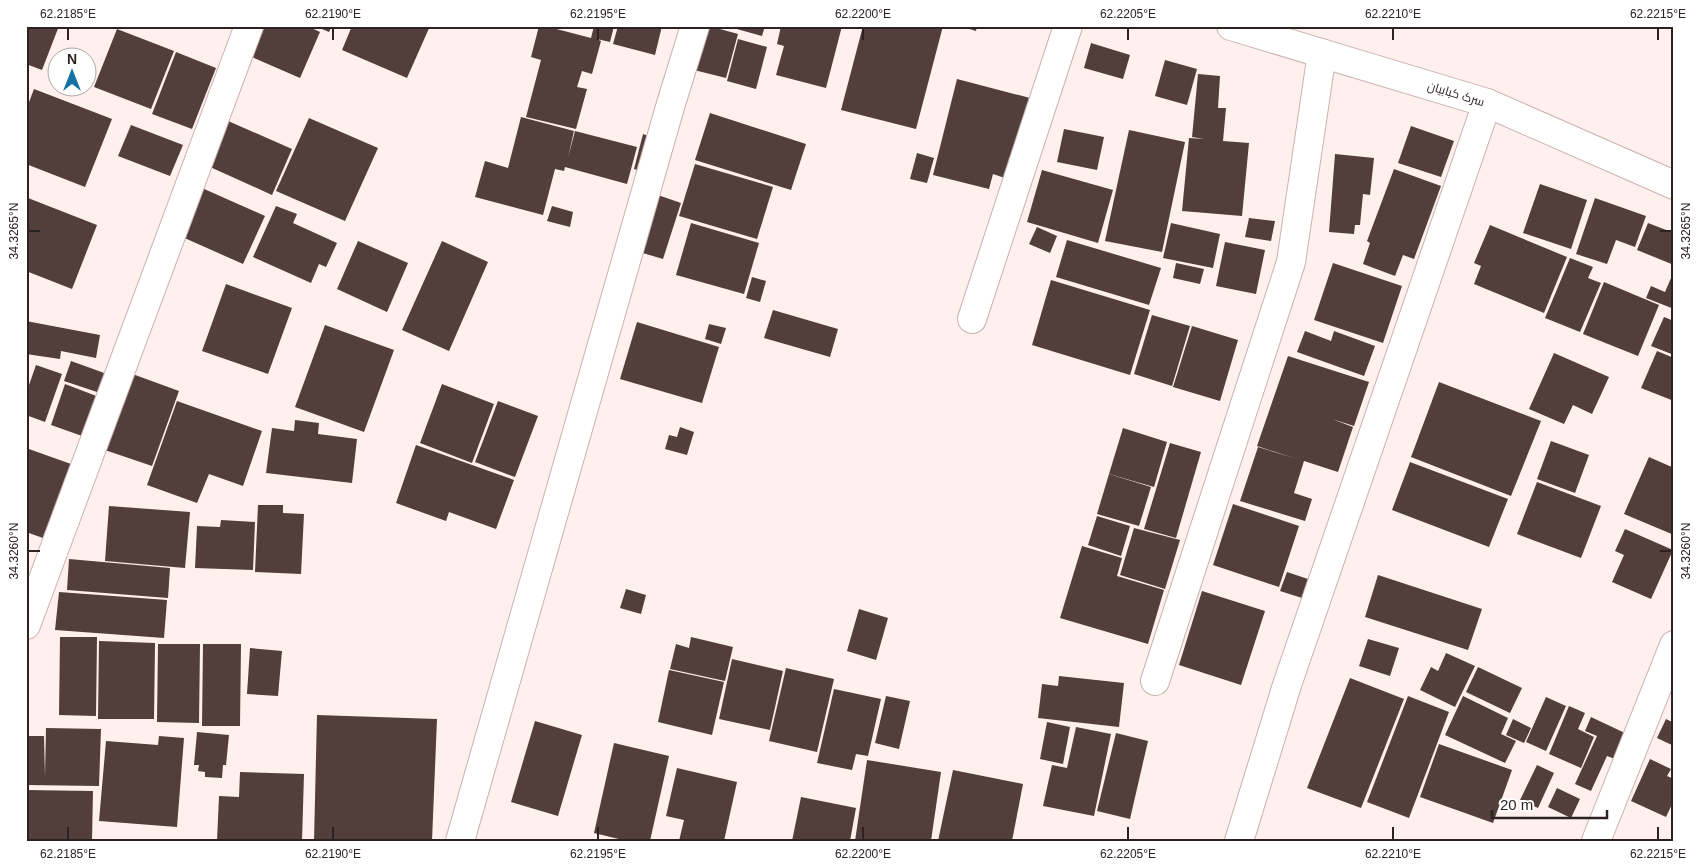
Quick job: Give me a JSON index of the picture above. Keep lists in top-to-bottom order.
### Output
{
  "streets": {
    "street": ["سرک کبابیان"]
  },
  "scale_bar": "20 m",
  "north": "top",
  "coordinates": [
    "62.2185°E",
    "62.2190°E",
    "62.2195°E",
    "62.2200°E",
    "62.2205°E",
    "62.2210°E",
    "62.2215°E",
    "34.3265°N",
    "34.3260°N"
  ]
}
